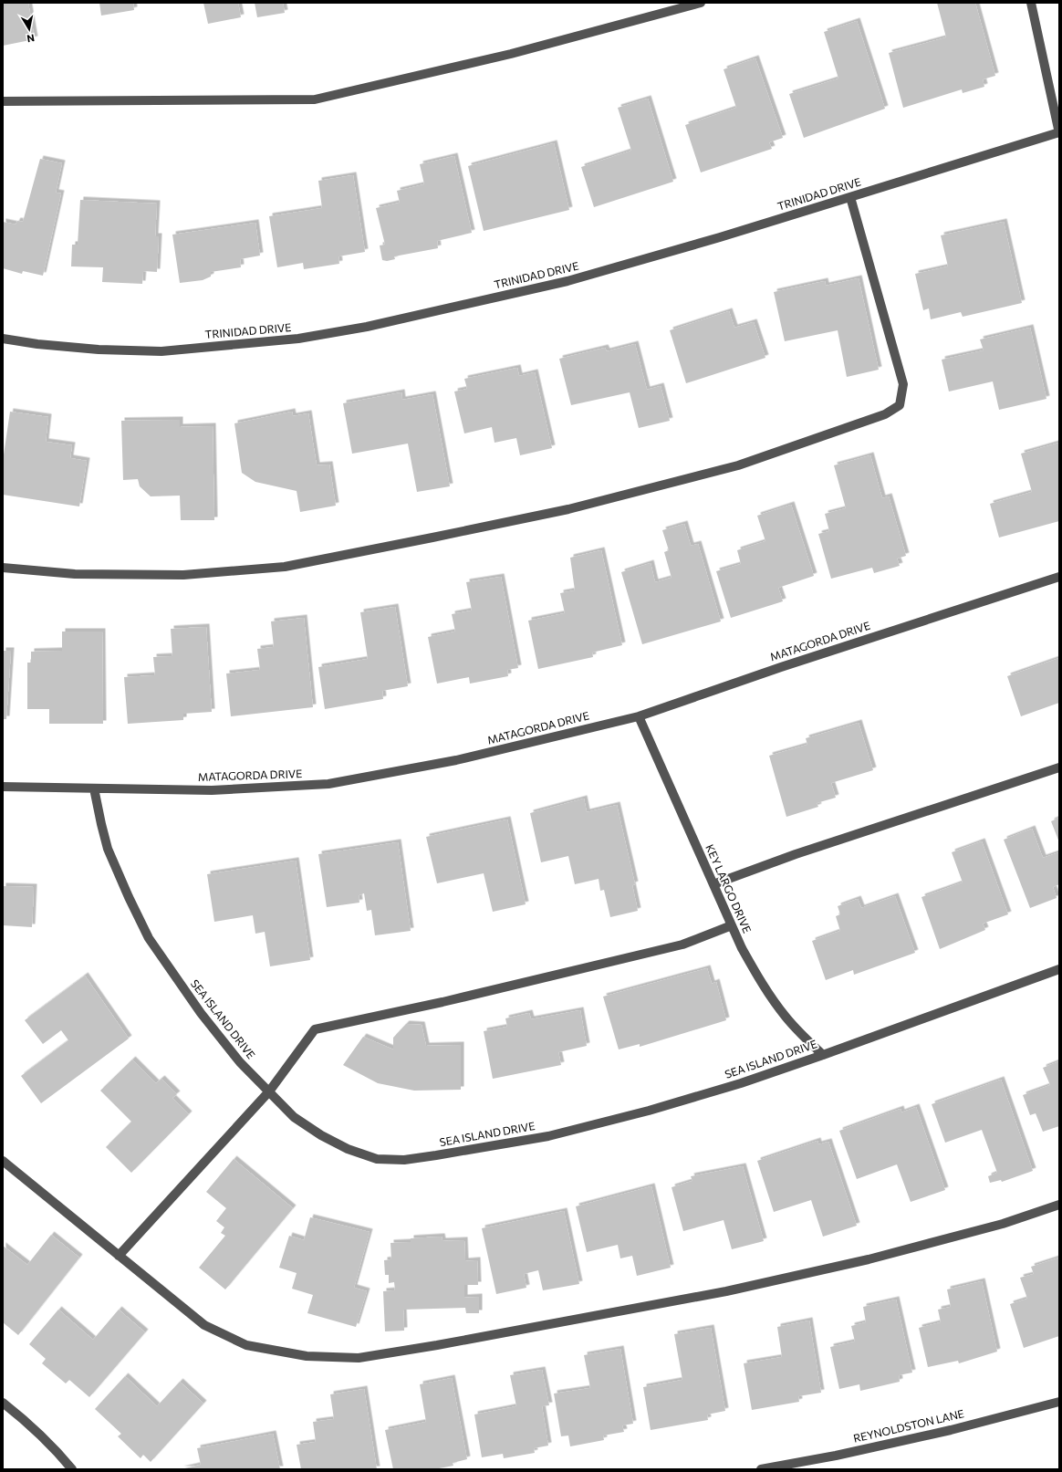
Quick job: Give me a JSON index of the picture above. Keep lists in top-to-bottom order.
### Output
{
  "streets": {
    "street": [
      "TRINIDAD DRIVE",
      "MATAGORDA DRIVE",
      "KEY LARGO DRIVE",
      "SEA ISLAND DRIVE",
      "REYNOLDSTON LANE"
    ]
  },
  "crossings": [
    ["MATAGORDA DRIVE", "KEY LARGO DRIVE"],
    ["MATAGORDA DRIVE", "SEA ISLAND DRIVE"],
    ["KEY LARGO DRIVE", "SEA ISLAND DRIVE"]
  ],
  "north": "bottom"
}
